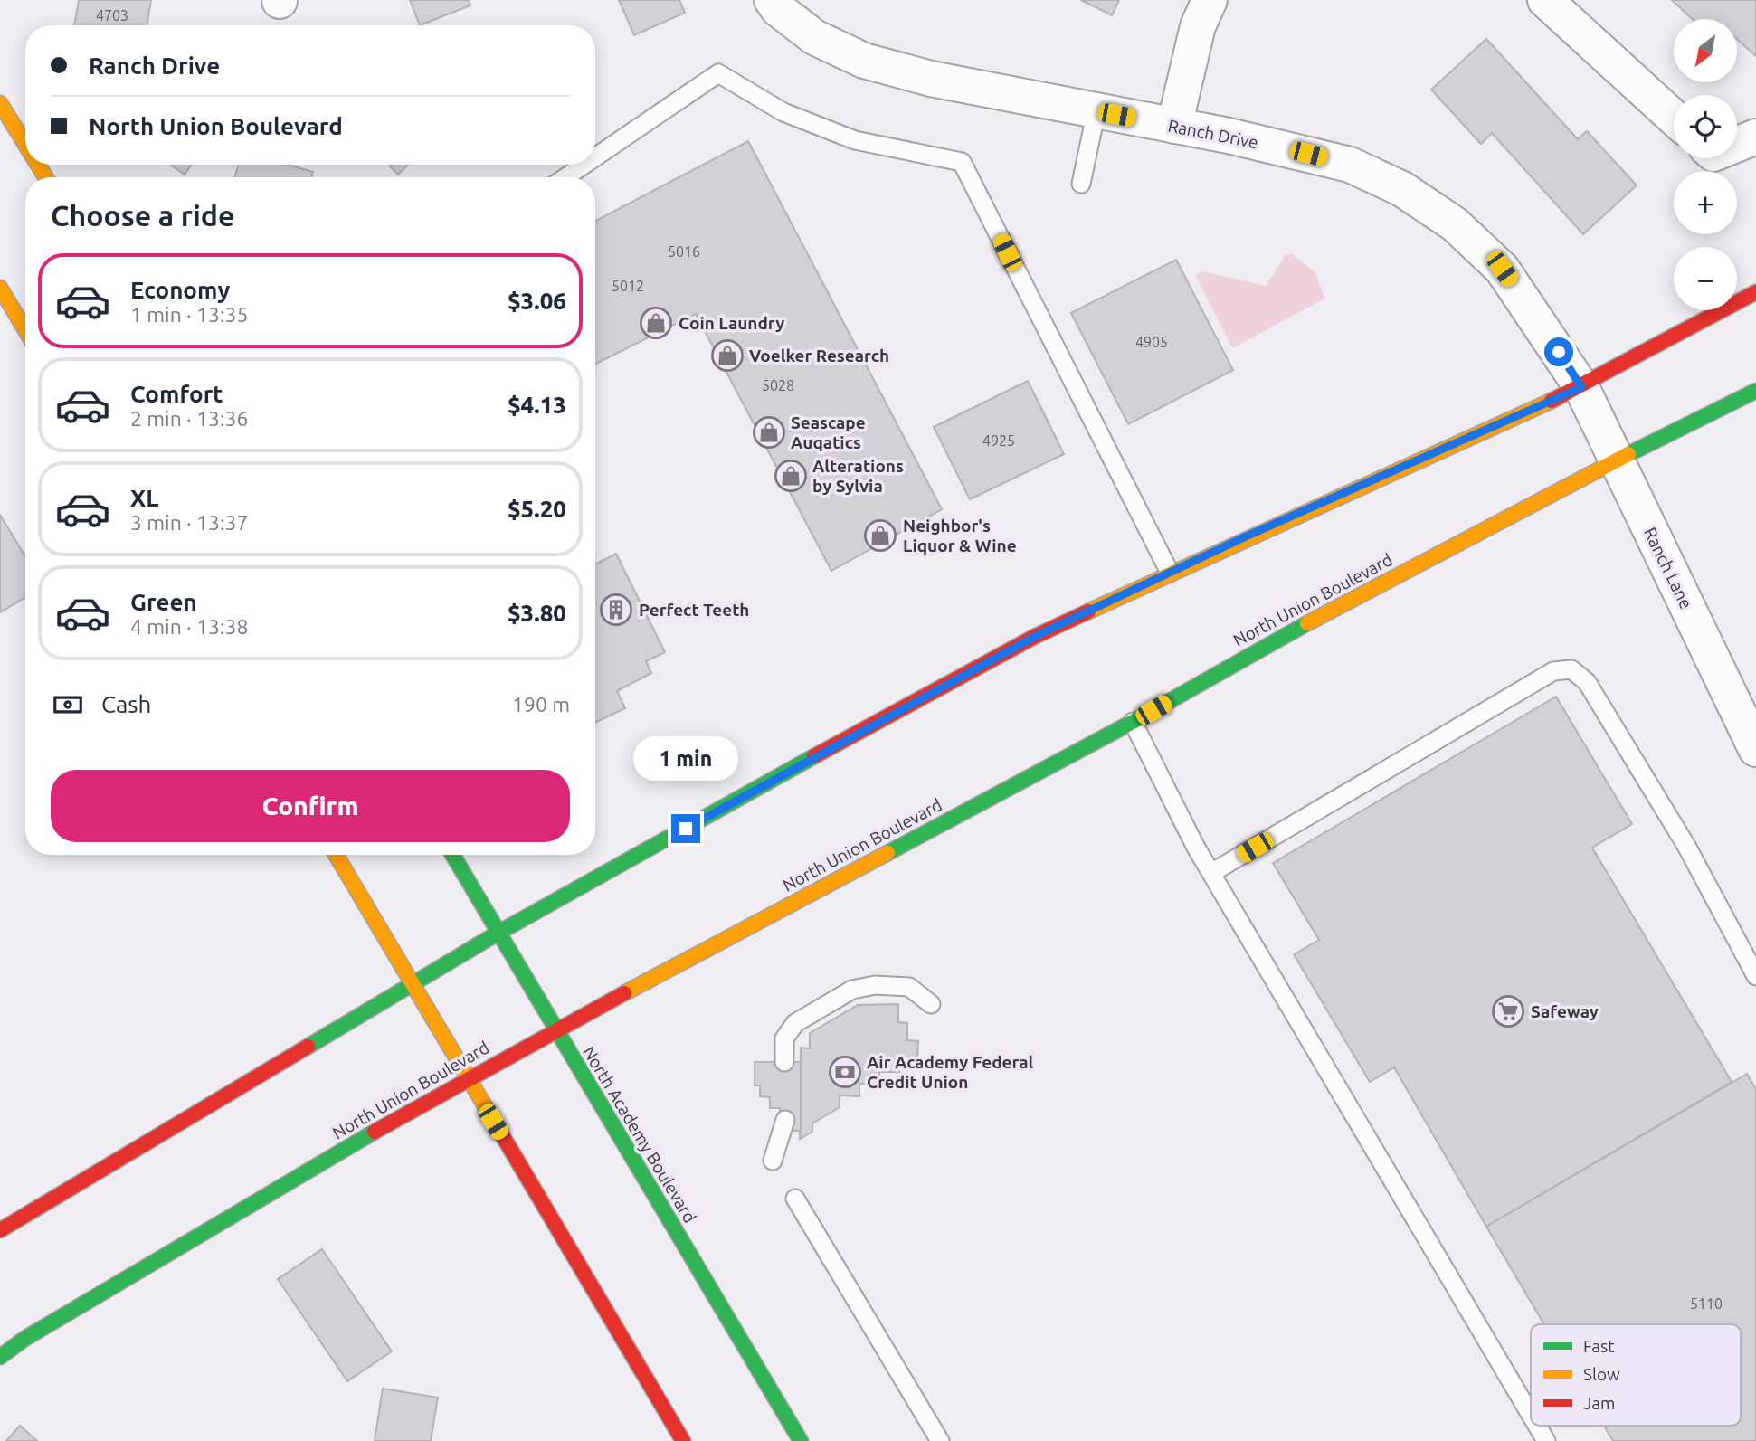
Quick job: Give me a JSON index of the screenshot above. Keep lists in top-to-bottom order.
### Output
{
  "streets": {
    "main road": ["North Union Boulevard", "North Academy Boulevard"],
    "street": ["Ranch Drive", "Ranch Lane"]
  },
  "crossings": [
    ["Ranch Drive", "Ranch Lane"],
    ["Ranch Lane", "North Union Boulevard"],
    ["North Union Boulevard", "North Academy Boulevard"]
  ],
  "places": {
    "shop": [
      "Coin Laundry",
      "Voelker Research",
      "Seascape Auqatics",
      "Alterations by Sylvia",
      "Neighbor's Liquor & Wine"
    ],
    "building": ["Perfect Teeth"],
    "supermarket": ["Safeway"],
    "bank": ["Air Academy Federal Credit Union"]
  },
  "house_numbers": [
    "4703",
    "5016",
    "5012",
    "4905",
    "5028",
    "4925",
    "5110"
  ],
  "legend": ["Fast", "Slow", "Jam"],
  "north": "bottom left",
  "page": {
    "map_buttons": ["+", "−"],
    "banner": ["Ranch Drive", "North Union Boulevard"],
    "heading": "Choose a ride",
    "list": [
      {
        "name": "Economy",
        "note": "1 min · 13:35",
        "value": "$3.06"
      },
      {
        "name": "Comfort",
        "note": "2 min · 13:36",
        "value": "$4.13"
      },
      {
        "name": "XL",
        "note": "3 min · 13:37",
        "value": "$5.20"
      },
      {
        "name": "Green",
        "note": "4 min · 13:38",
        "value": "$3.80"
      }
    ],
    "pay": ["Cash", "190 m"],
    "bubble": "1 min",
    "buttons": "Confirm"
  }
}
